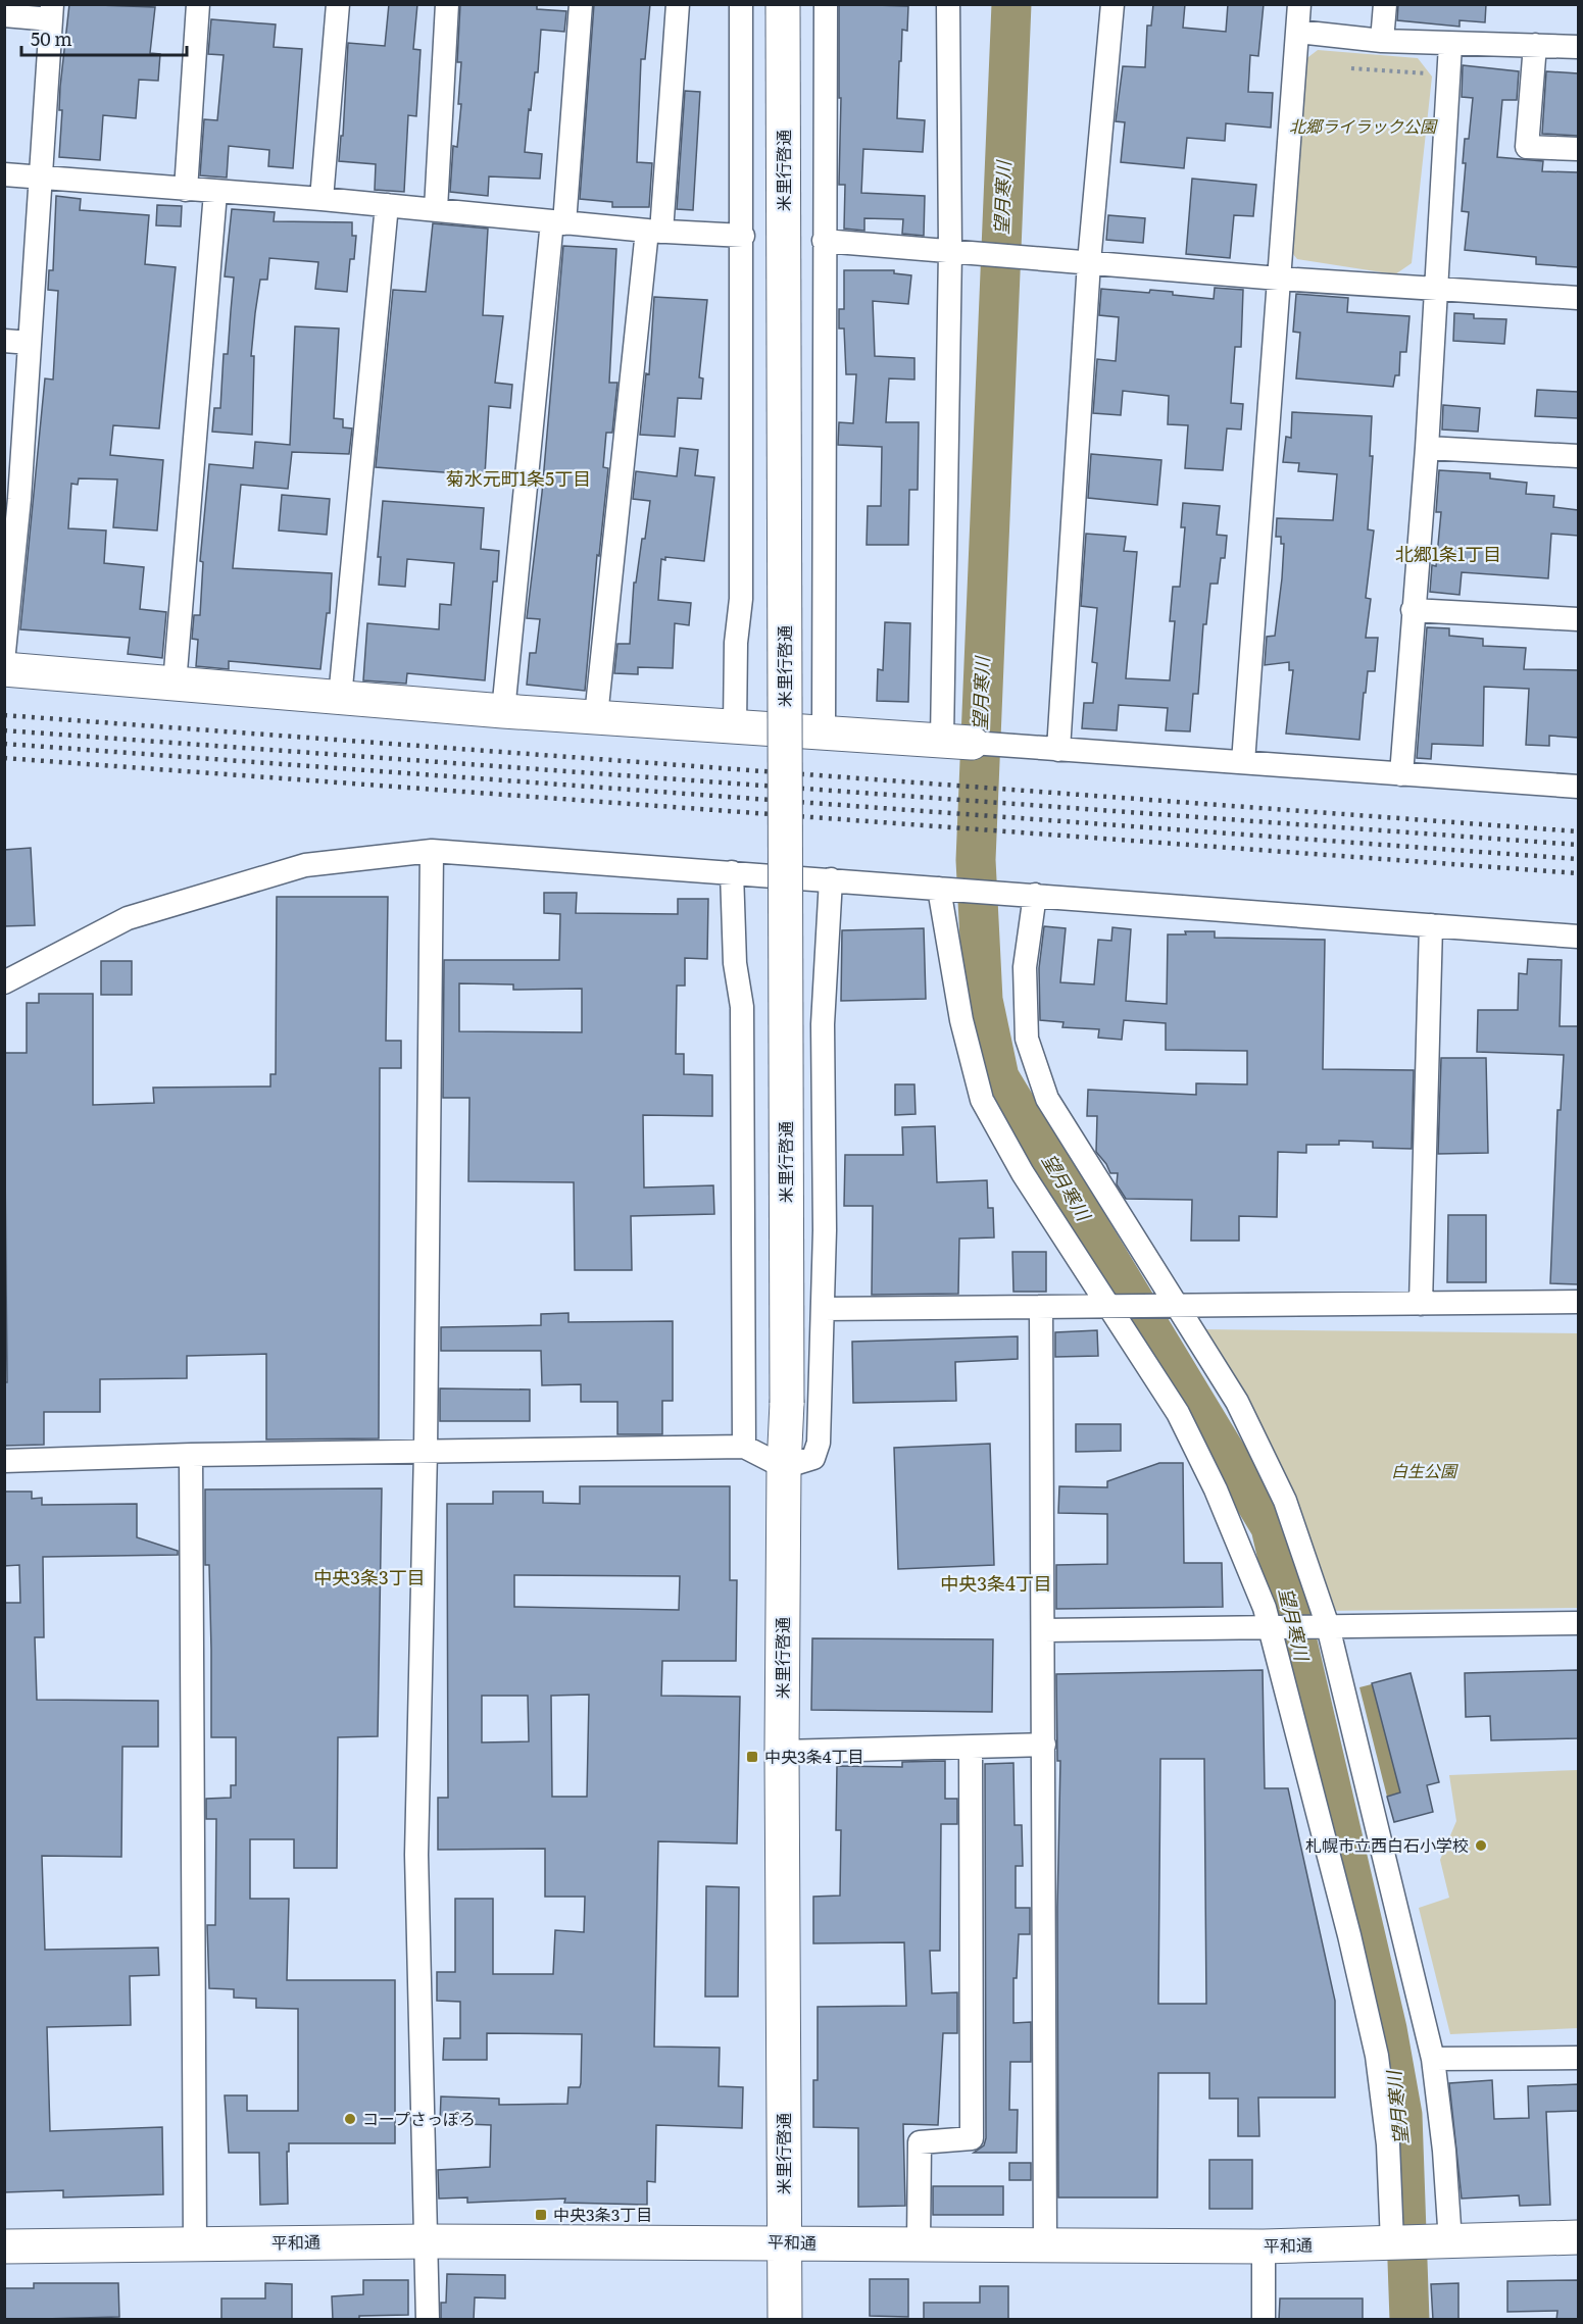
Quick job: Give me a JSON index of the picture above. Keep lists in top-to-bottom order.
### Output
{
  "streets": {
    "street": ["米里行啓通", "平和通"]
  },
  "crossings": [
    ["米里行啓通", "平和通"]
  ],
  "districts": [
    "菊水元町1条5丁目",
    "北郷1条1丁目",
    "中央3条3丁目",
    "中央3条4丁目"
  ],
  "water": ["望月寒川"],
  "parks": ["北郷ライラック公園", "白生公園"],
  "places": {
    "transit": ["中央3条4丁目", "中央3条3丁目"],
    "other": ["札幌市立西白石小学校", "コープさっぽろ"]
  },
  "scale_bar": "50 m"
}
